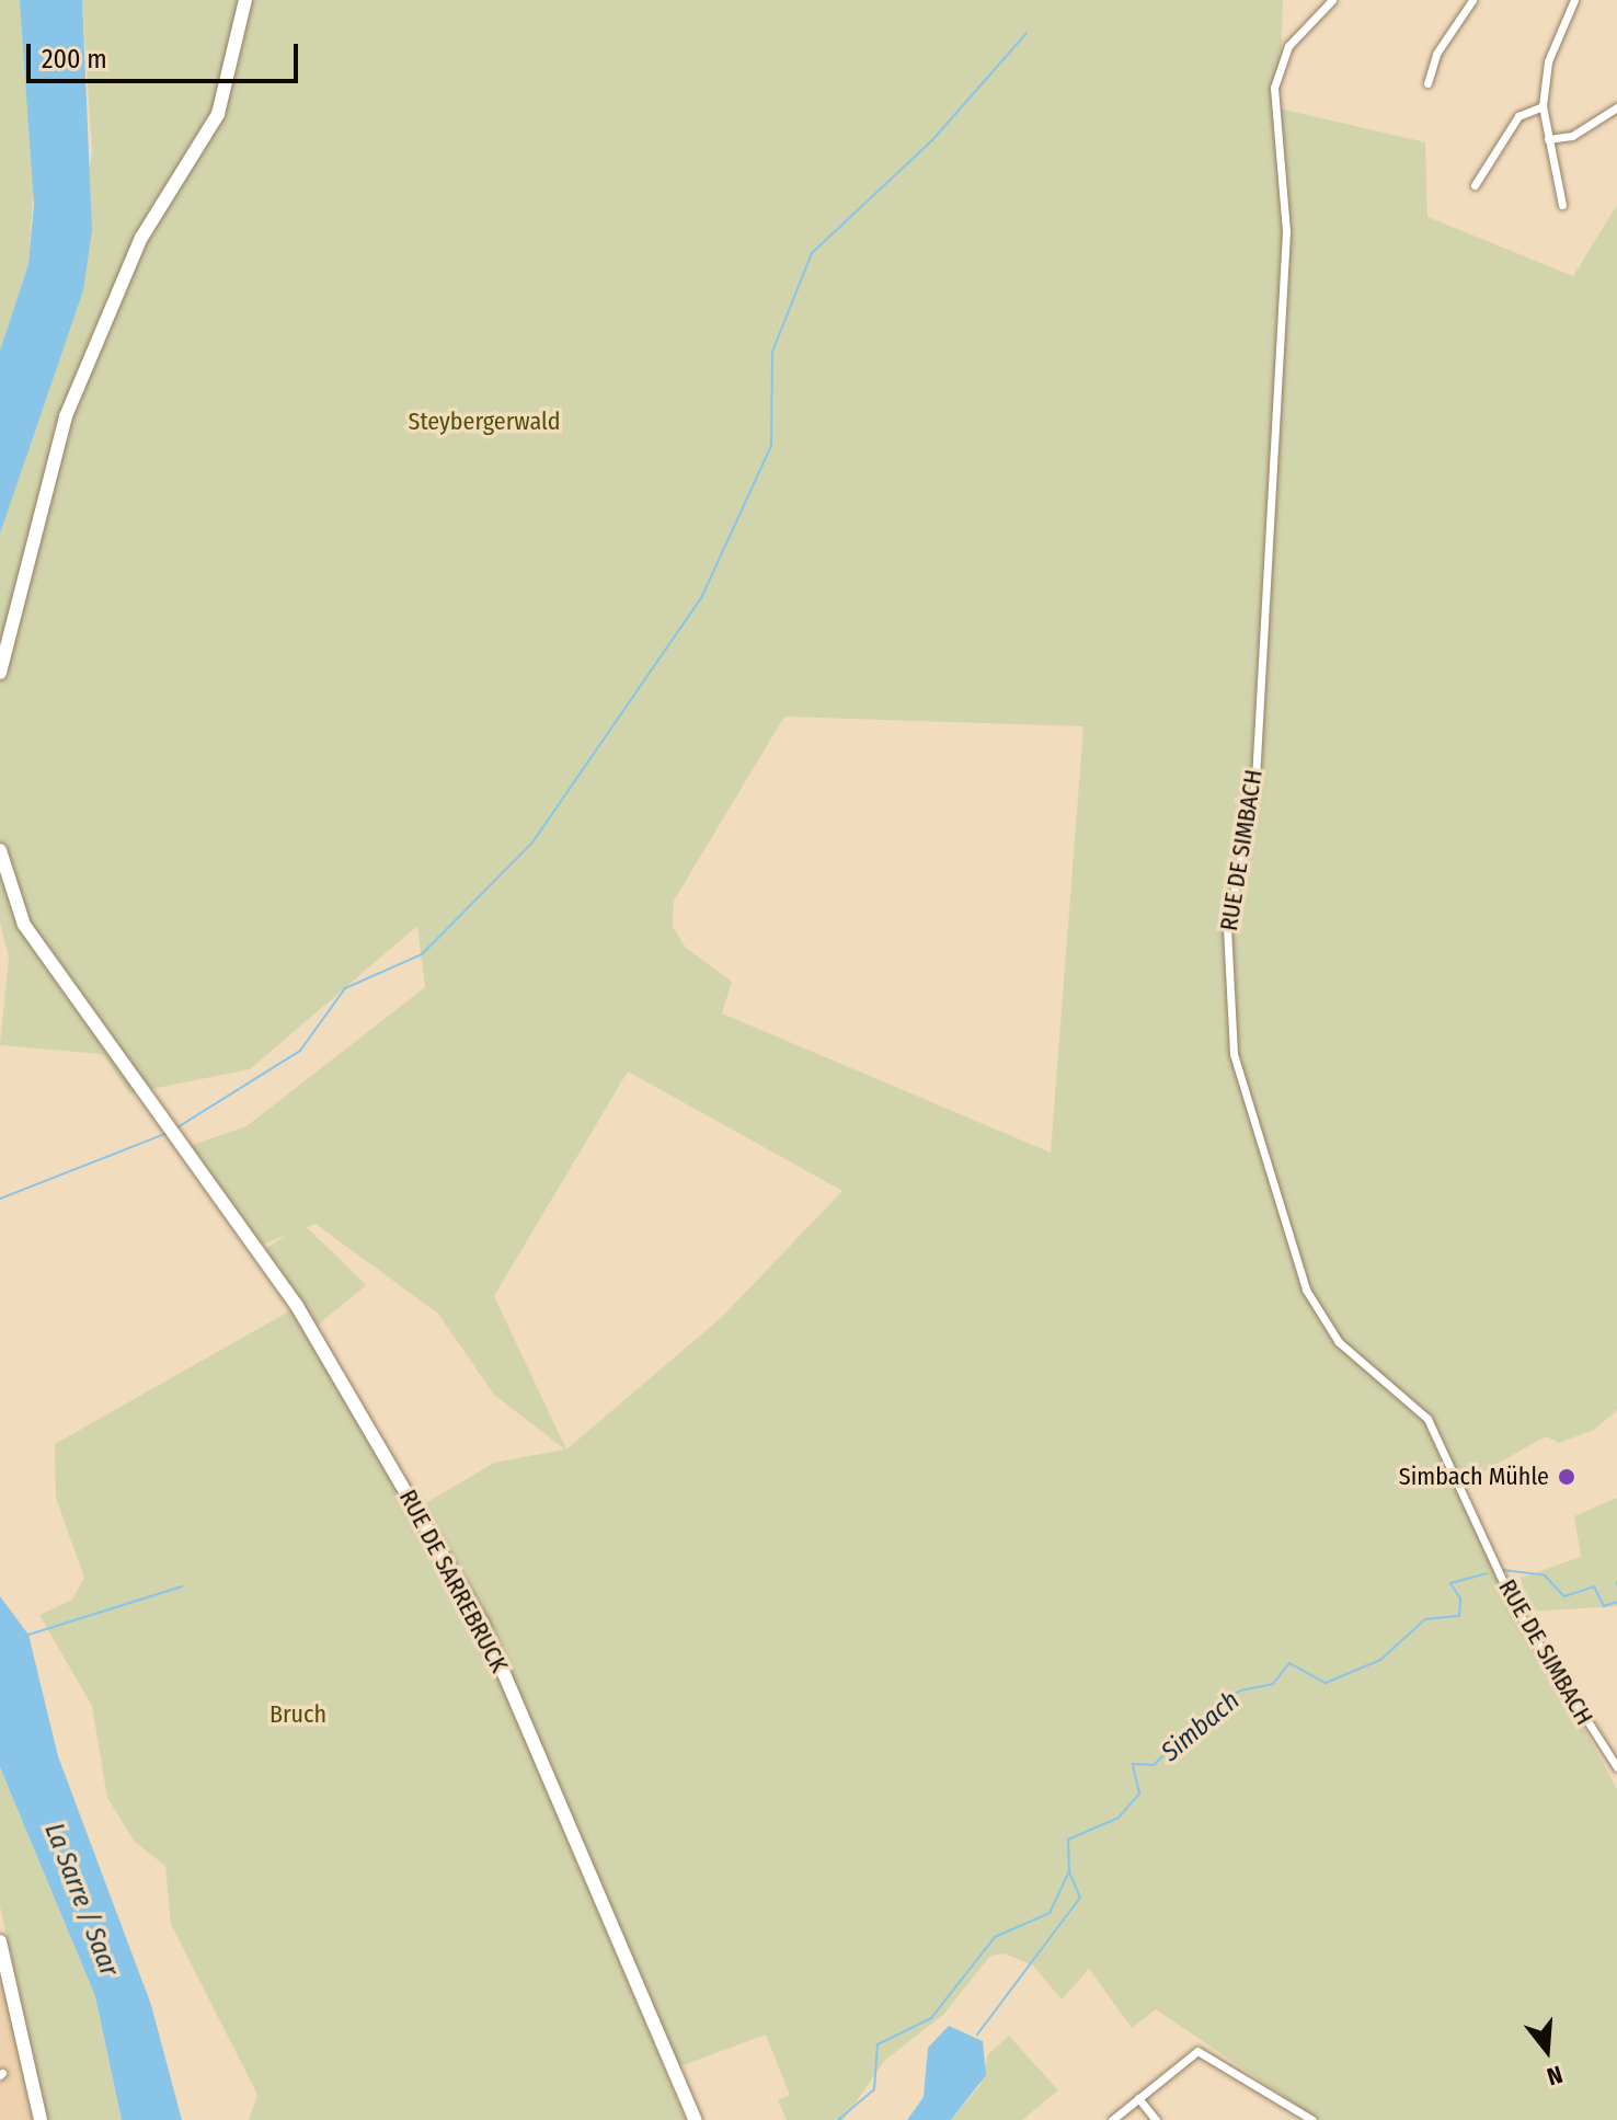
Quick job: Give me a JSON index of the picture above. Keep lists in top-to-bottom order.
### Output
{
  "streets": {
    "main road": ["RUE DE SARREBRUCK"],
    "street": ["RUE DE SIMBACH"]
  },
  "water": ["Simbach", "La Sarre / Saar"],
  "parks": ["Steybergerwald", "Bruch"],
  "places": ["Simbach Mühle"],
  "scale_bar": "200 m",
  "north": "bottom"
}
